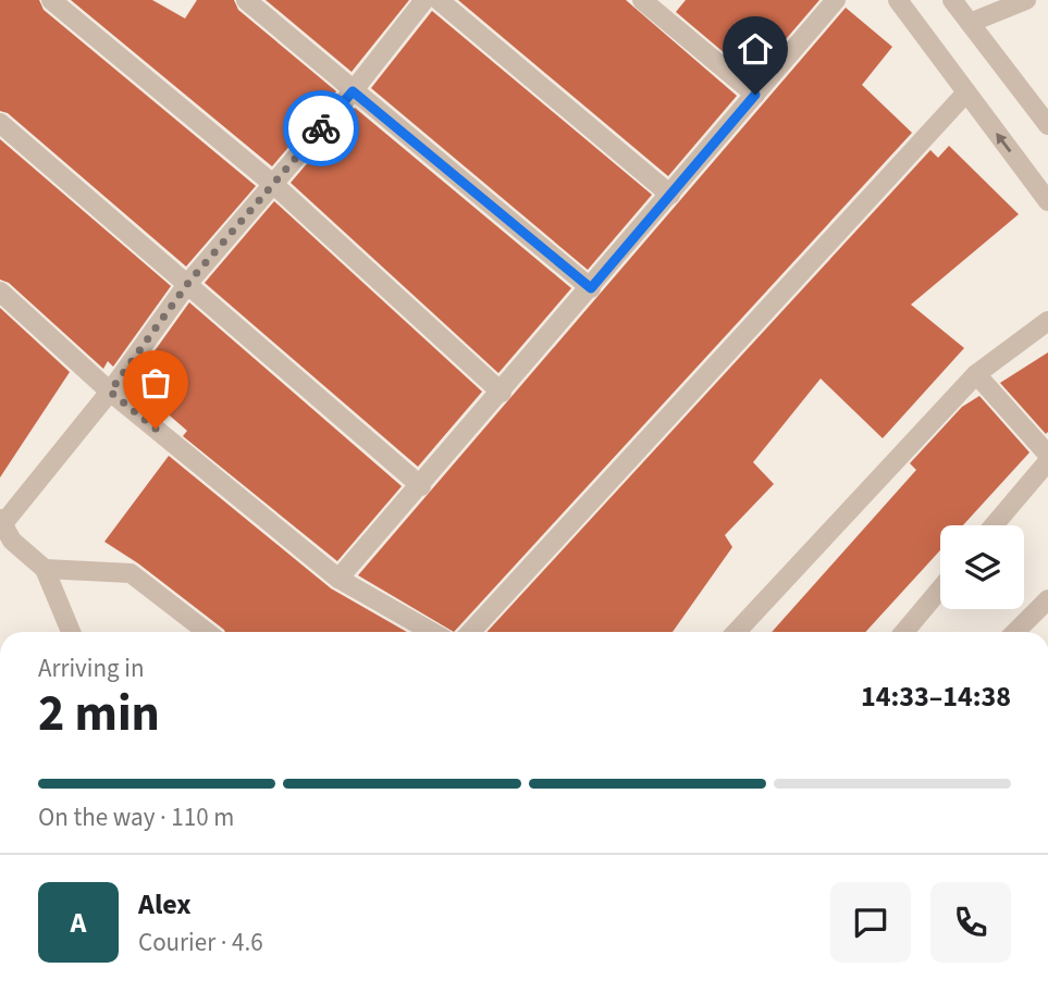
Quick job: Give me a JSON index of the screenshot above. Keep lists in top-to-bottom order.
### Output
{
  "page": {
    "heading": ["2 min", "Arriving in", "14:33–14:38"],
    "panel": ["Alex", "Courier · 4.6"],
    "bar": "On the way · 110 m",
    "round": "A"
  }
}
